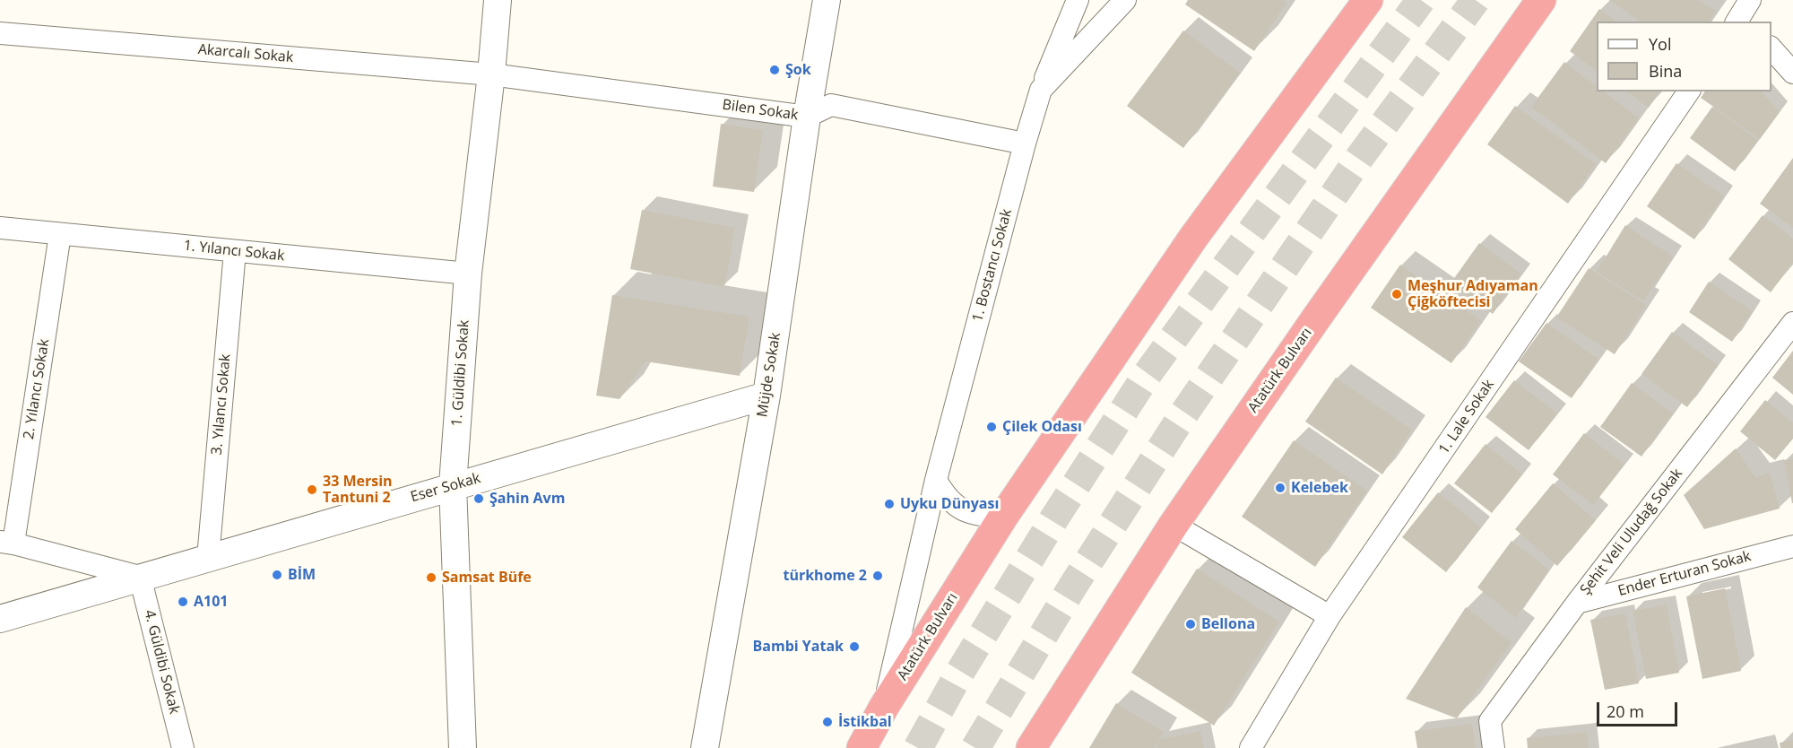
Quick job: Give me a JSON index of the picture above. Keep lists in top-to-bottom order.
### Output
{
  "streets": {
    "highway": ["Atatürk Bulvarı"],
    "street": [
      "Akarcalı Sokak",
      "Bilen Sokak",
      "1. Yılancı Sokak",
      "1. Bostancı Sokak",
      "1. Güldibi Sokak",
      "Müjde Sokak",
      "2. Yılancı Sokak",
      "3. Yılancı Sokak",
      "1. Lale Sokak",
      "Eser Sokak",
      "Şehit Veli Uludağ Sokak",
      "Ender Erturan Sokak",
      "4. Güldibi Sokak"
    ]
  },
  "crossings": [
    ["Akarcalı Sokak", "Bilen Sokak"],
    ["Akarcalı Sokak", "1. Güldibi Sokak"],
    ["Bilen Sokak", "1. Bostancı Sokak"],
    ["Bilen Sokak", "1. Güldibi Sokak"],
    ["Bilen Sokak", "Müjde Sokak"],
    ["1. Yılancı Sokak", "1. Güldibi Sokak"],
    ["1. Yılancı Sokak", "2. Yılancı Sokak"],
    ["1. Yılancı Sokak", "3. Yılancı Sokak"],
    ["1. Bostancı Sokak", "Atatürk Bulvarı"],
    ["1. Güldibi Sokak", "Eser Sokak"],
    ["Müjde Sokak", "Eser Sokak"],
    ["3. Yılancı Sokak", "Eser Sokak"],
    ["Eser Sokak", "4. Güldibi Sokak"],
    ["Şehit Veli Uludağ Sokak", "Ender Erturan Sokak"]
  ],
  "places": [
    "Şok",
    "Meşhur Adıyaman Çiğköftecisi",
    "Çilek Odası",
    "Kelebek",
    "33 Mersin Tantuni 2",
    "Şahin Avm",
    "Uyku Dünyası",
    "BİM",
    "türkhome 2",
    "Samsat Büfe",
    "A101",
    "Bellona",
    "Bambi Yatak",
    "İstikbal"
  ],
  "legend": ["Yol", "Bina"],
  "scale_bar": "20 m"
}
